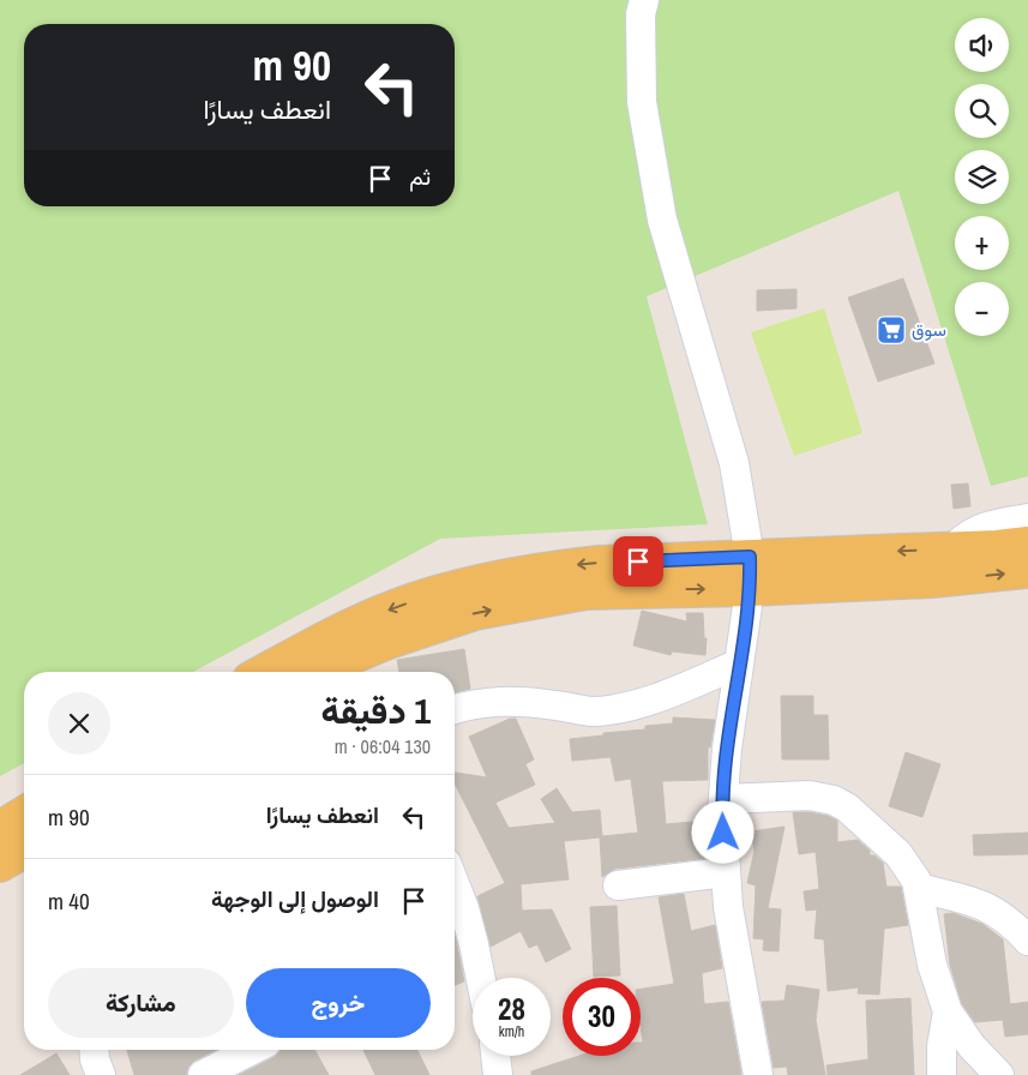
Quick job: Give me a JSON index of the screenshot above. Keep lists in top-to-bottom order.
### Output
{
  "places": {
    "supermarket": ["سوق"]
  },
  "page": {
    "map_buttons": ["+", "−"],
    "turn": ["90 m", "انعطف يسارًا"],
    "then": "ثم",
    "heading": ["1 دقيقة", "130 m · 06:04"],
    "list": [
      {
        "name": "انعطف يسارًا",
        "value": "90 m"
      },
      {
        "name": "الوصول إلى الوجهة",
        "value": "40 m"
      }
    ],
    "buttons": ["خروج", "مشاركة"],
    "speed": "28 km/h",
    "limit": "30"
  }
}
